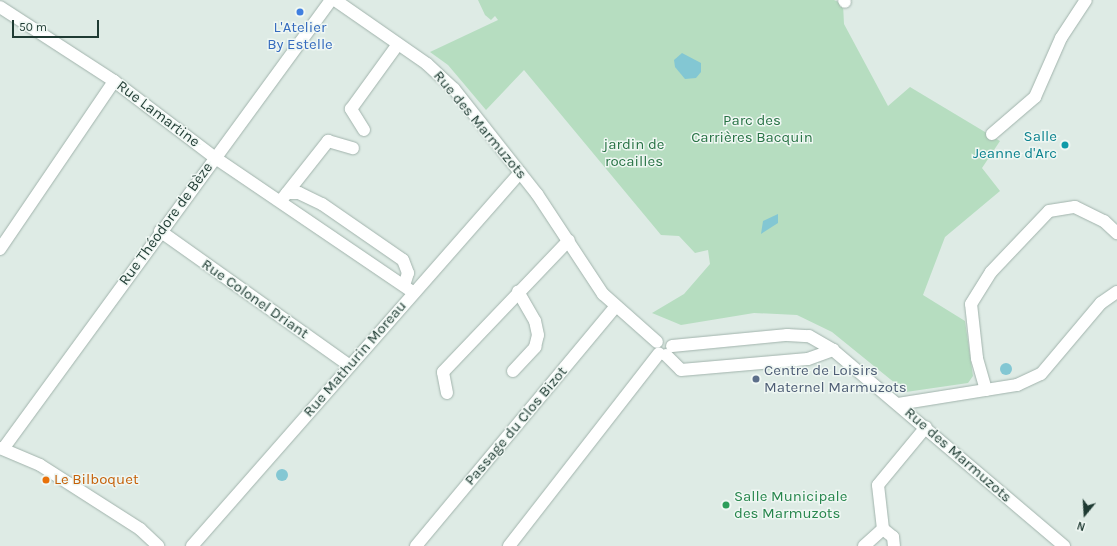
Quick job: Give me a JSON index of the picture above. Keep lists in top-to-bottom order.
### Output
{
  "streets": {
    "street": [
      "Rue Lamartine",
      "Rue des Marmuzots",
      "Rue Théodore de Bèze",
      "Rue Colonel Driant",
      "Rue Mathurin Moreau",
      "Passage du Clos Bizot"
    ]
  },
  "crossings": [
    ["Rue Lamartine", "Rue Théodore de Bèze"],
    ["Rue Lamartine", "Rue Mathurin Moreau"],
    ["Rue des Marmuzots", "Rue Mathurin Moreau"],
    ["Rue des Marmuzots", "Passage du Clos Bizot"],
    ["Rue Théodore de Bèze", "Rue Colonel Driant"],
    ["Rue Colonel Driant", "Rue Mathurin Moreau"]
  ],
  "parks": ["Parc des Carrières Bacquin", "jardin de rocailles"],
  "places": [
    "L'Atelier By Estelle",
    "Salle Jeanne d'Arc",
    "Centre de Loisirs Maternel Marmuzots",
    "Le Bilboquet",
    "Salle Municipale des Marmuzots"
  ],
  "scale_bar": "50 m",
  "north": "bottom"
}
